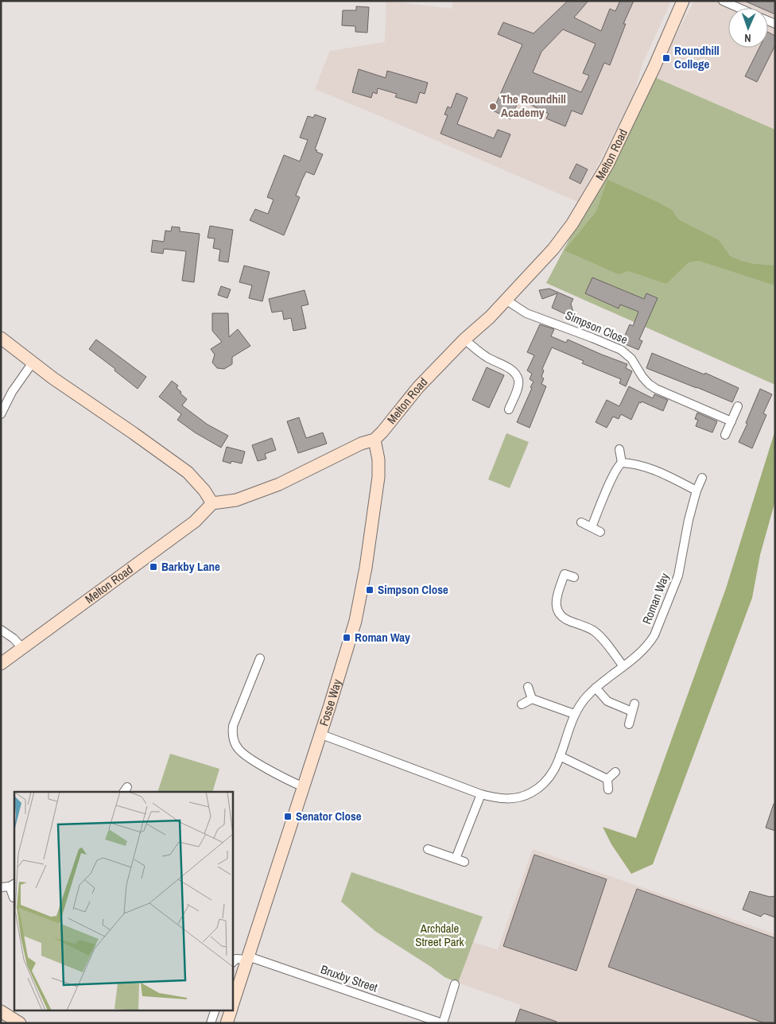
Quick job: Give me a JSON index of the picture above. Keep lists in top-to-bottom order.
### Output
{
  "streets": {
    "street": [
      "Melton Road",
      "Simpson Close",
      "Roman Way",
      "Fosse Way",
      "Bruxby Street"
    ]
  },
  "crossings": [
    ["Melton Road", "Simpson Close"],
    ["Melton Road", "Fosse Way"],
    ["Roman Way", "Fosse Way"],
    ["Fosse Way", "Bruxby Street"]
  ],
  "parks": ["Archdale Street Park"],
  "places": {
    "transit": [
      "Roundhill College",
      "Barkby Lane",
      "Simpson Close",
      "Roman Way",
      "Senator Close"
    ],
    "other": ["The Roundhill Academy"]
  },
  "north": "bottom"
}
